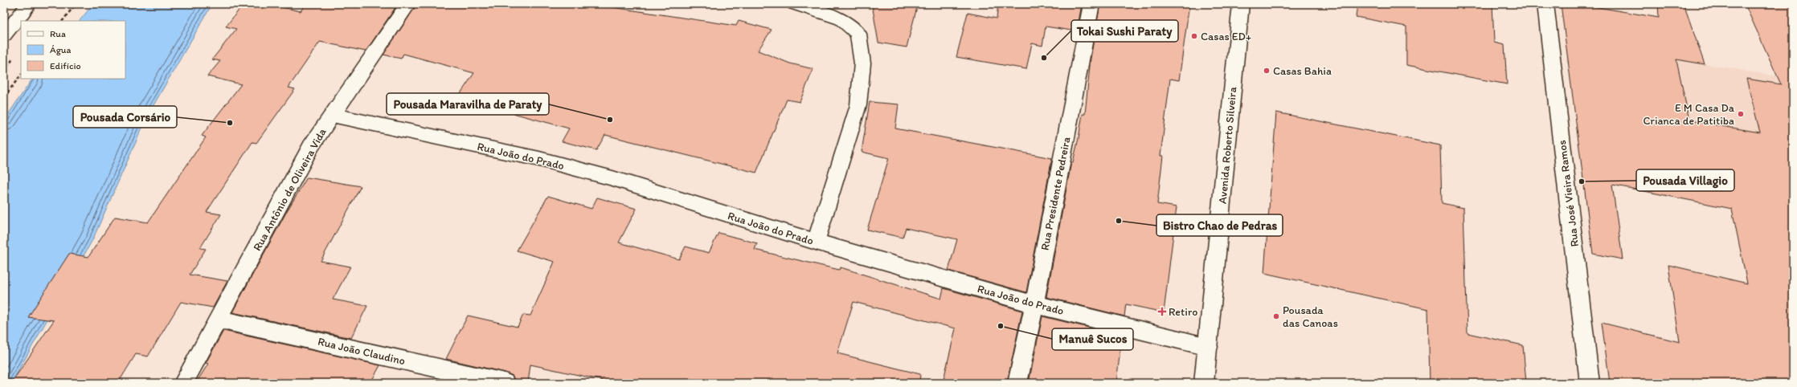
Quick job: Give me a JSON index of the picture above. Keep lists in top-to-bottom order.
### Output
{
  "streets": {
    "street": [
      "Avenida Roberto Silveira",
      "Rua João do Prado",
      "Rua Antônio de Oliveira Vida",
      "Rua Presidente Pedreira",
      "Rua José Vieira Ramos",
      "Rua João Claudino"
    ]
  },
  "crossings": [
    ["Avenida Roberto Silveira", "Rua João do Prado"],
    ["Rua João do Prado", "Rua Antônio de Oliveira Vida"],
    ["Rua João do Prado", "Rua Presidente Pedreira"],
    ["Rua Antônio de Oliveira Vida", "Rua João Claudino"]
  ],
  "places": {
    "other": [
      "Casas ED+",
      "Tokai Sushi Paraty",
      "Casas Bahia",
      "E M Casa Da Crianca de Patitiba",
      "Pousada Maravilha de Paraty",
      "Pousada Corsário",
      "Pousada Villagio",
      "Bistro Chao de Pedras",
      "Pousada das Canoas",
      "Manuê Sucos"
    ],
    "health": ["Retiro"]
  },
  "legend": ["Rua", "Água", "Edifício"]
}
